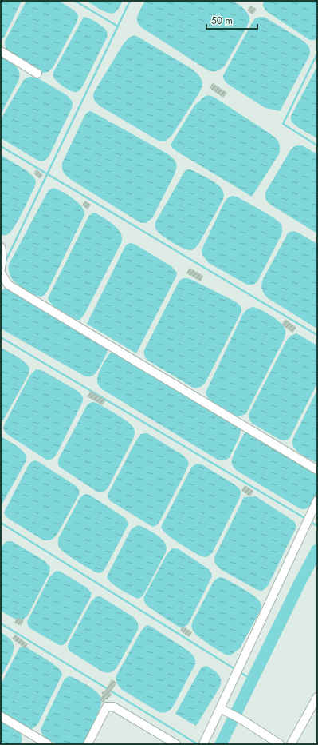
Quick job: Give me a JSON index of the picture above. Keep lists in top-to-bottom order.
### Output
{
  "scale_bar": "50 m"
}
